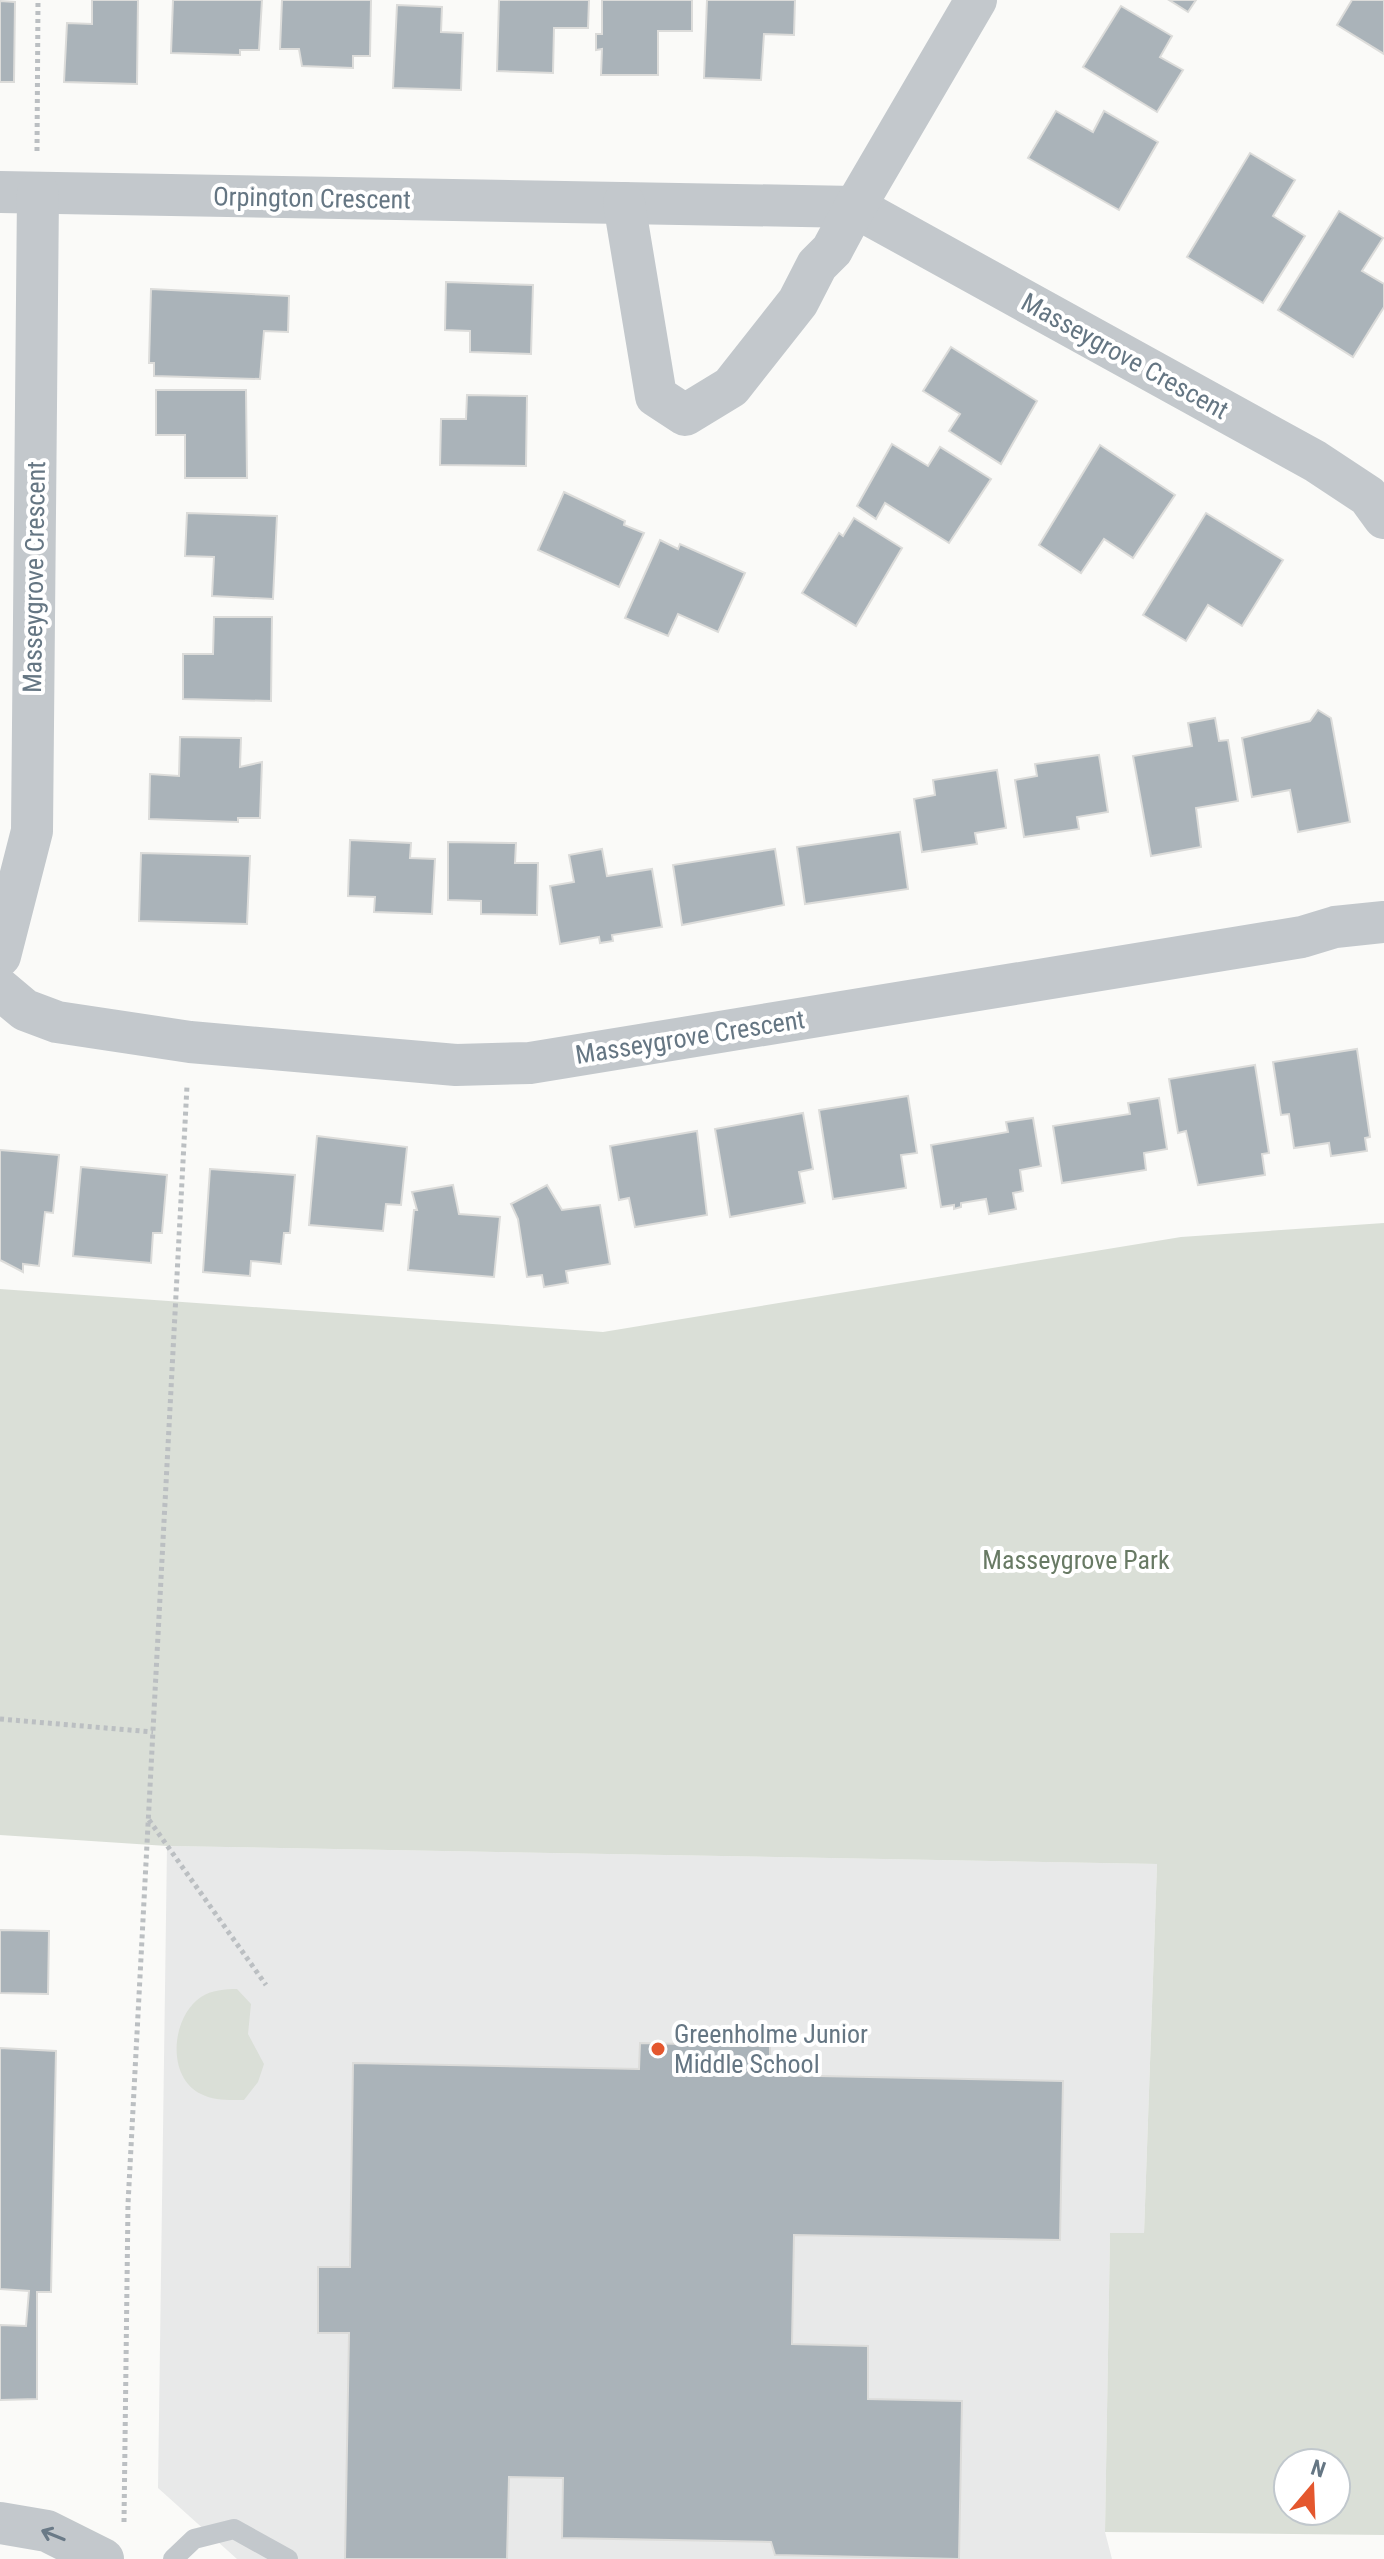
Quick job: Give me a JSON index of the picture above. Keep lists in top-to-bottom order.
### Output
{
  "streets": {
    "street": ["Orpington Crescent", "Masseygrove Crescent"]
  },
  "crossings": [
    ["Orpington Crescent", "Masseygrove Crescent"]
  ],
  "parks": ["Masseygrove Park"],
  "places": ["Greenholme Junior Middle School"],
  "north": "top"
}
